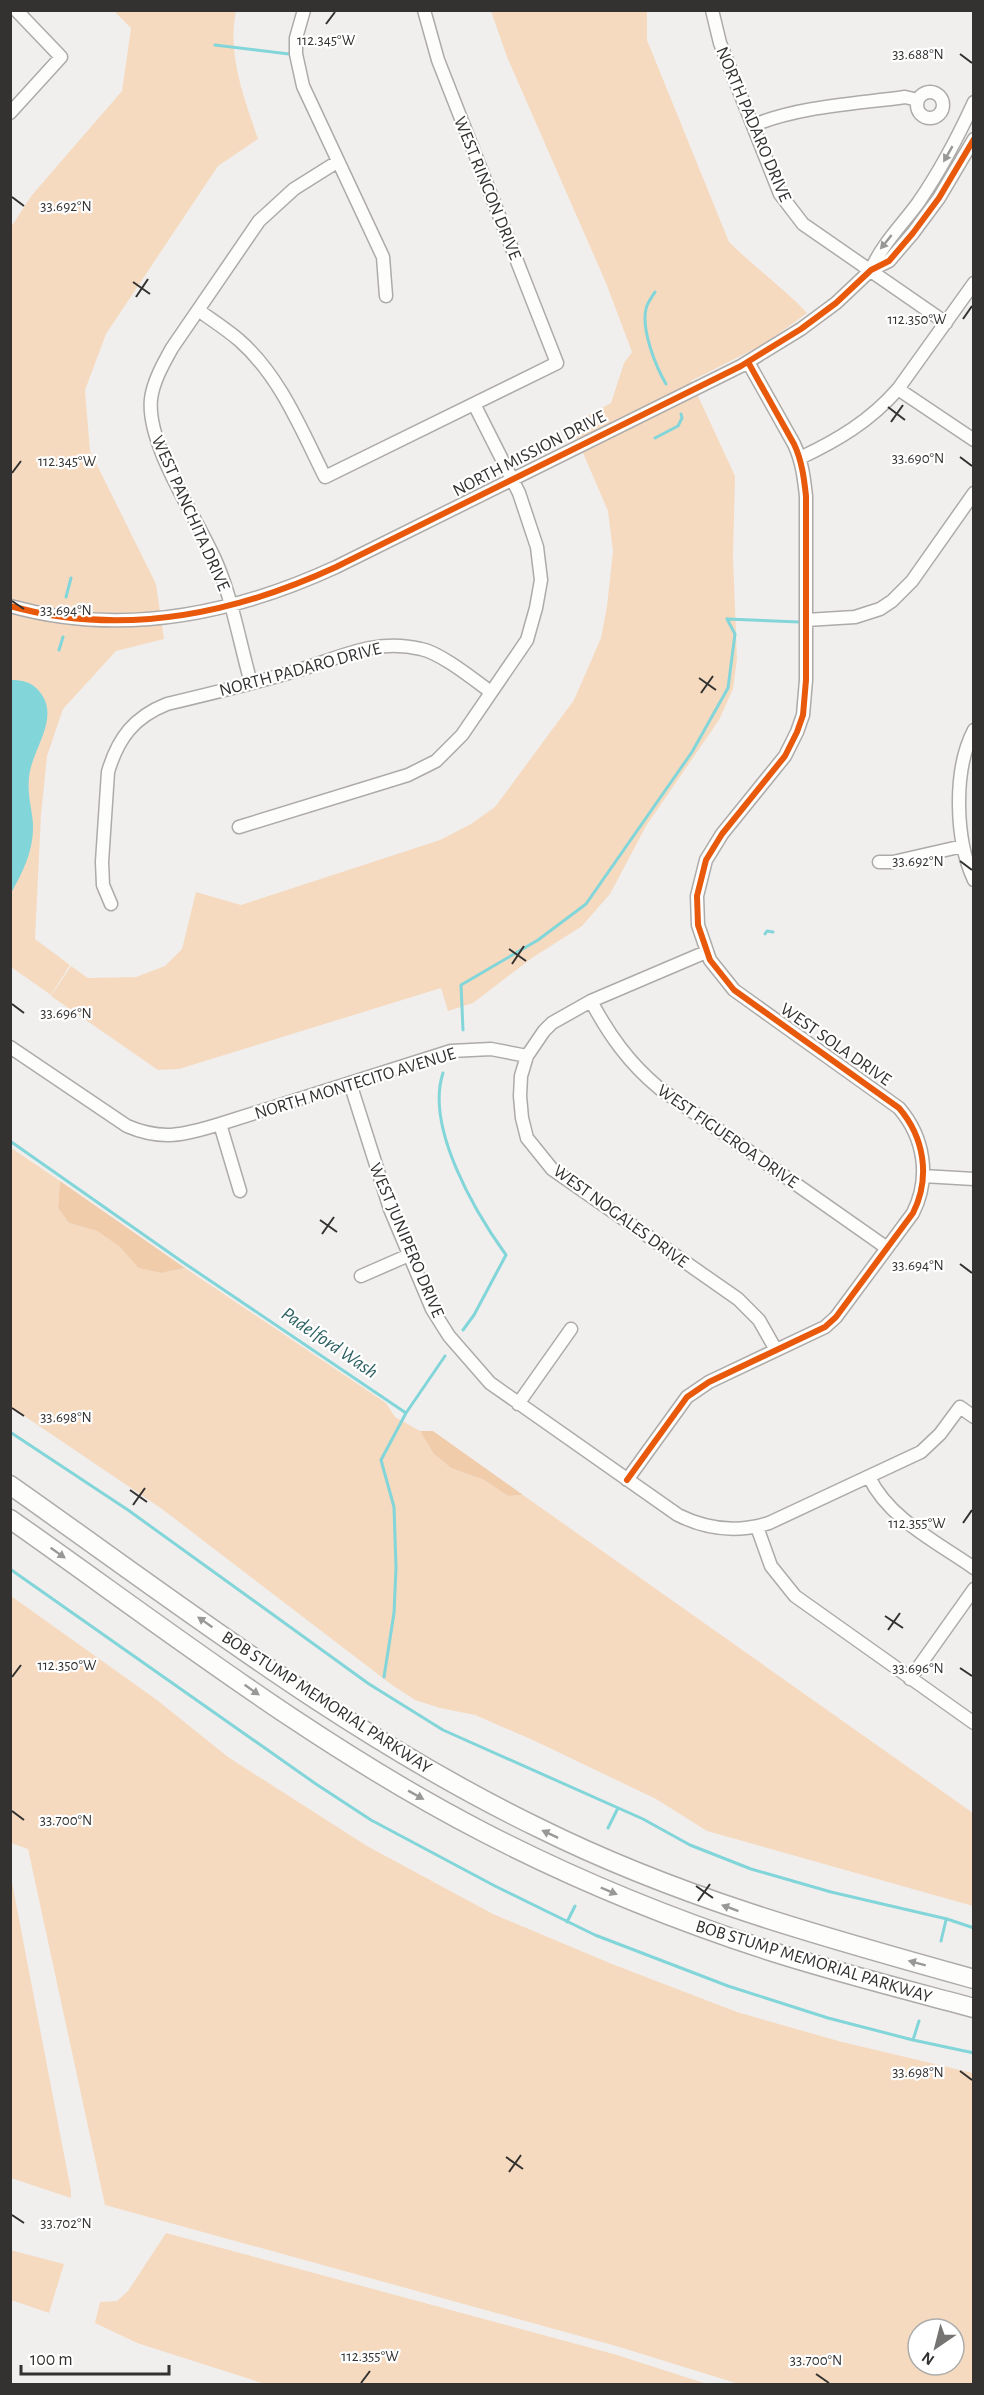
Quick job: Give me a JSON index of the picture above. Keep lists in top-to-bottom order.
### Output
{
  "streets": {
    "highway": ["BOB STUMP MEMORIAL PARKWAY"],
    "street": [
      "NORTH PADARO DRIVE",
      "WEST RINCON DRIVE",
      "NORTH MISSION DRIVE",
      "WEST PANCHITA DRIVE",
      "WEST SOLA DRIVE",
      "NORTH MONTECITO AVENUE",
      "WEST FIGUEROA DRIVE",
      "WEST NOGALES DRIVE",
      "WEST JUNIPERO DRIVE"
    ]
  },
  "crossings": [
    ["NORTH PADARO DRIVE", "NORTH MISSION DRIVE"],
    ["NORTH PADARO DRIVE", "WEST PANCHITA DRIVE"],
    ["NORTH MISSION DRIVE", "WEST PANCHITA DRIVE"],
    ["NORTH MISSION DRIVE", "WEST SOLA DRIVE"],
    ["NORTH MONTECITO AVENUE", "WEST NOGALES DRIVE"],
    ["NORTH MONTECITO AVENUE", "WEST JUNIPERO DRIVE"]
  ],
  "water": ["Padelford Wash"],
  "scale_bar": "100 m",
  "north": "bottom left",
  "coordinates": [
    "112.345°W",
    "33.688°N",
    "33.692°N",
    "112.350°W",
    "33.690°N",
    "33.694°N",
    "33.696°N",
    "33.698°N",
    "112.355°W",
    "33.700°N",
    "33.702°N"
  ]
}
